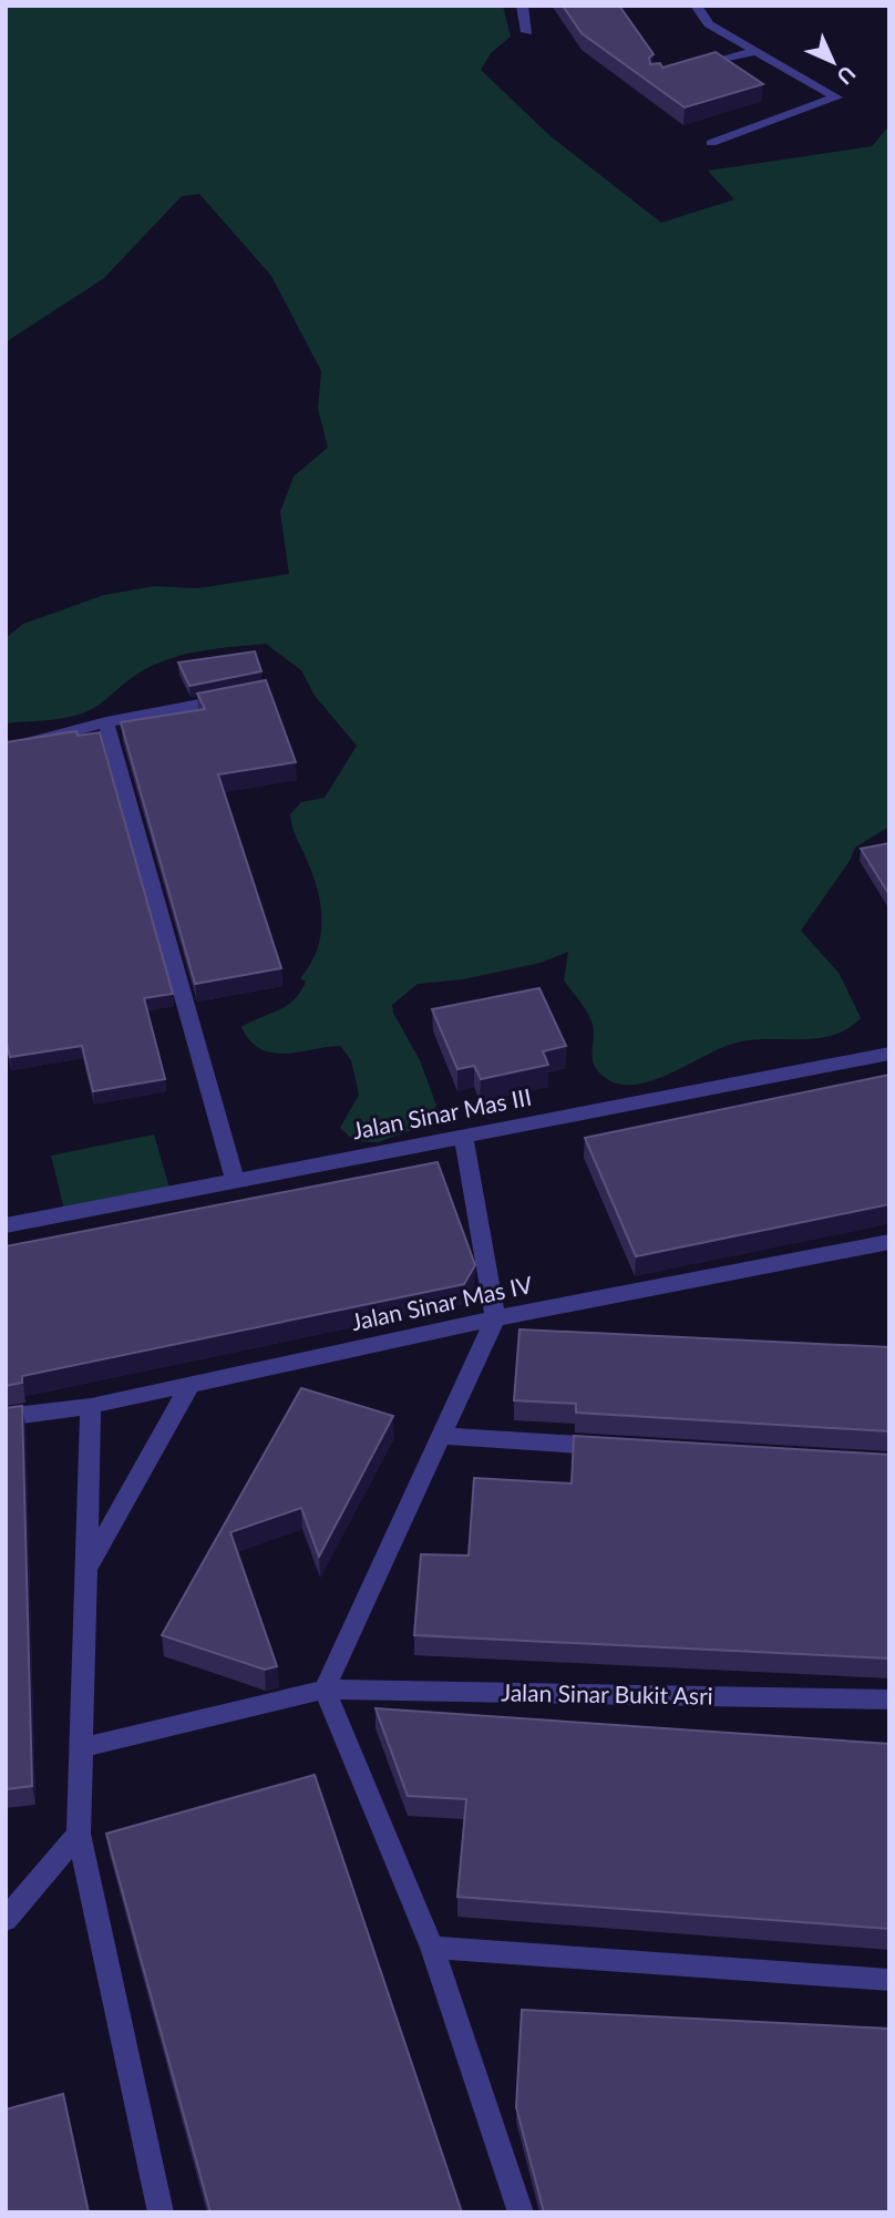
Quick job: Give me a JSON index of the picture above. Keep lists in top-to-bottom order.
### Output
{
  "streets": {
    "street": ["Jalan Sinar Mas III", "Jalan Sinar Mas IV", "Jalan Sinar Bukit Asri"]
  },
  "north": "bottom right"
}
